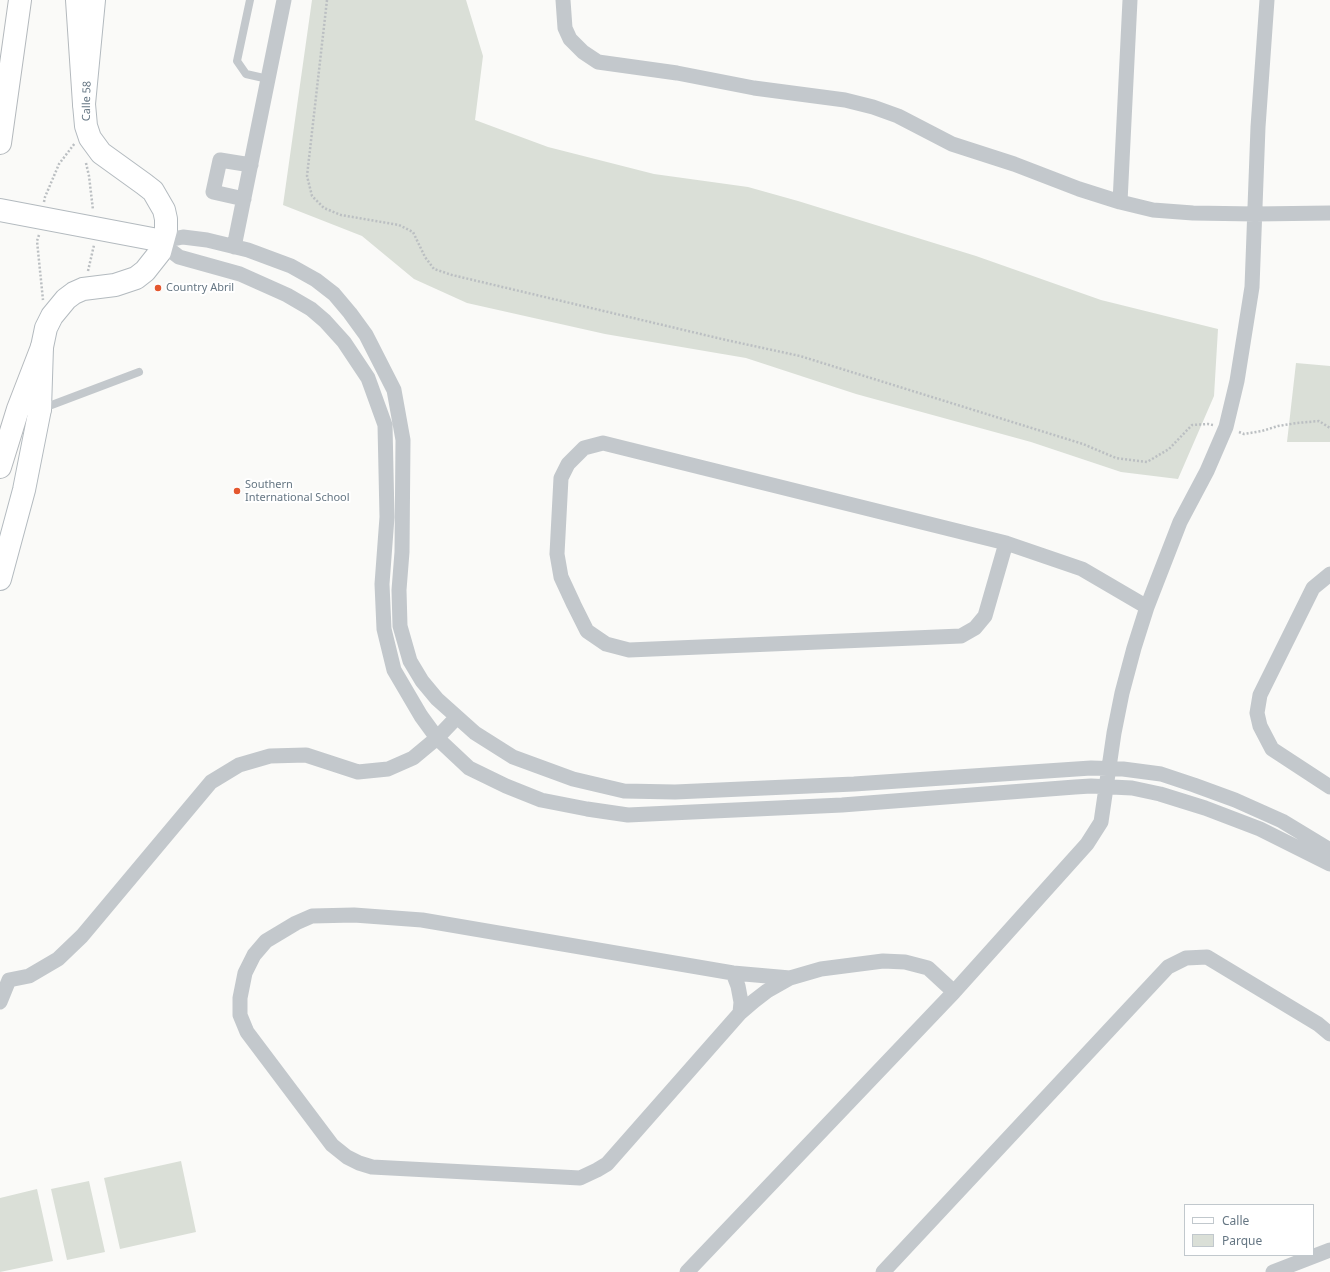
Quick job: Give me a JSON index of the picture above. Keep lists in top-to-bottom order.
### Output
{
  "streets": {
    "main road": ["Calle 58"]
  },
  "places": ["Country Abril", "Southern International School"],
  "legend": ["Calle", "Parque"]
}
